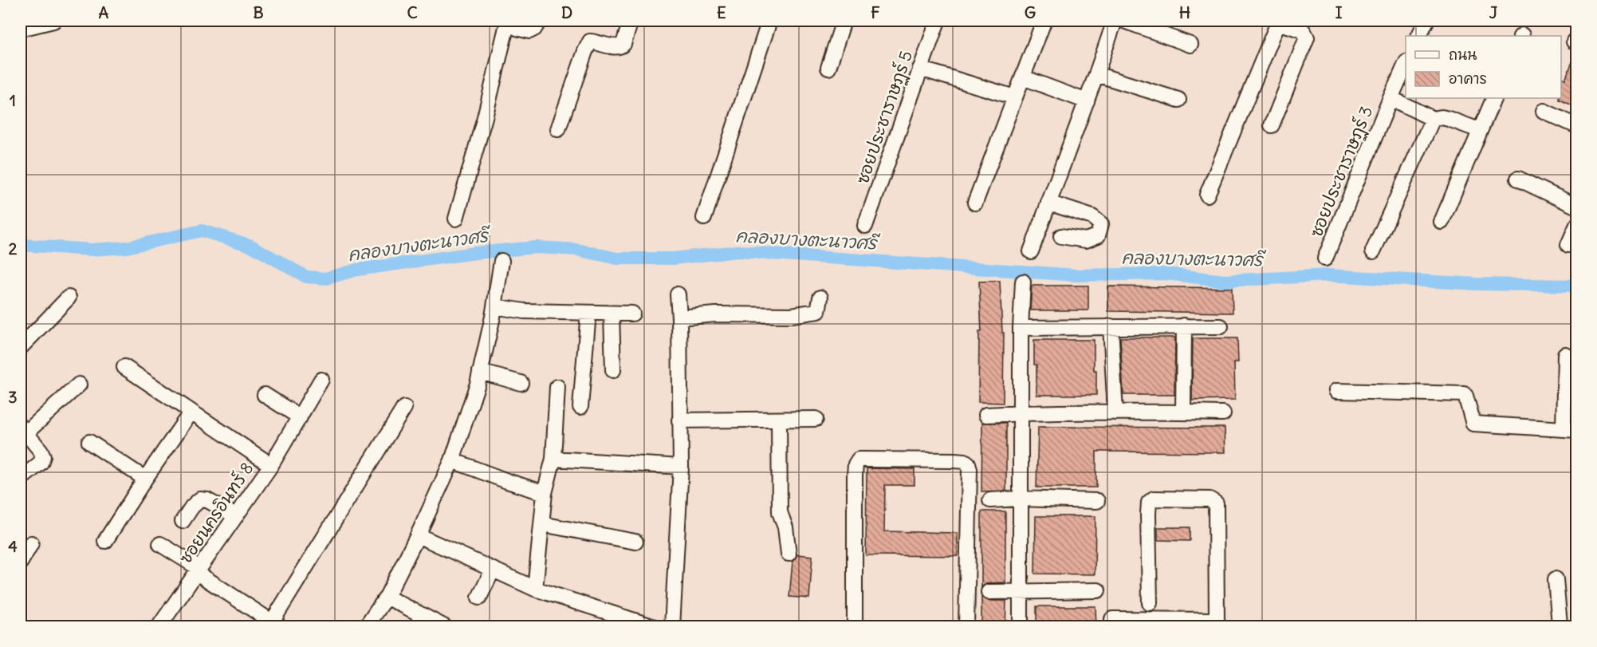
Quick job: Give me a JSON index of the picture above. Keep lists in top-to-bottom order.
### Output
{
  "streets": {
    "street": ["ซอยประชาราษฏร์ 5", "ซอยประชาราษฏร์ 3", "ซอยนครอินทร์ 8"]
  },
  "water": ["คลองบางตะนาวศรี"],
  "legend": ["ถนน", "อาคาร"],
  "grid": {
    "columns": [
      "A",
      "B",
      "C",
      "D",
      "E",
      "F",
      "G",
      "H",
      "I",
      "J"
    ],
    "rows": [
      "1",
      "2",
      "3",
      "4"
    ]
  }
}
